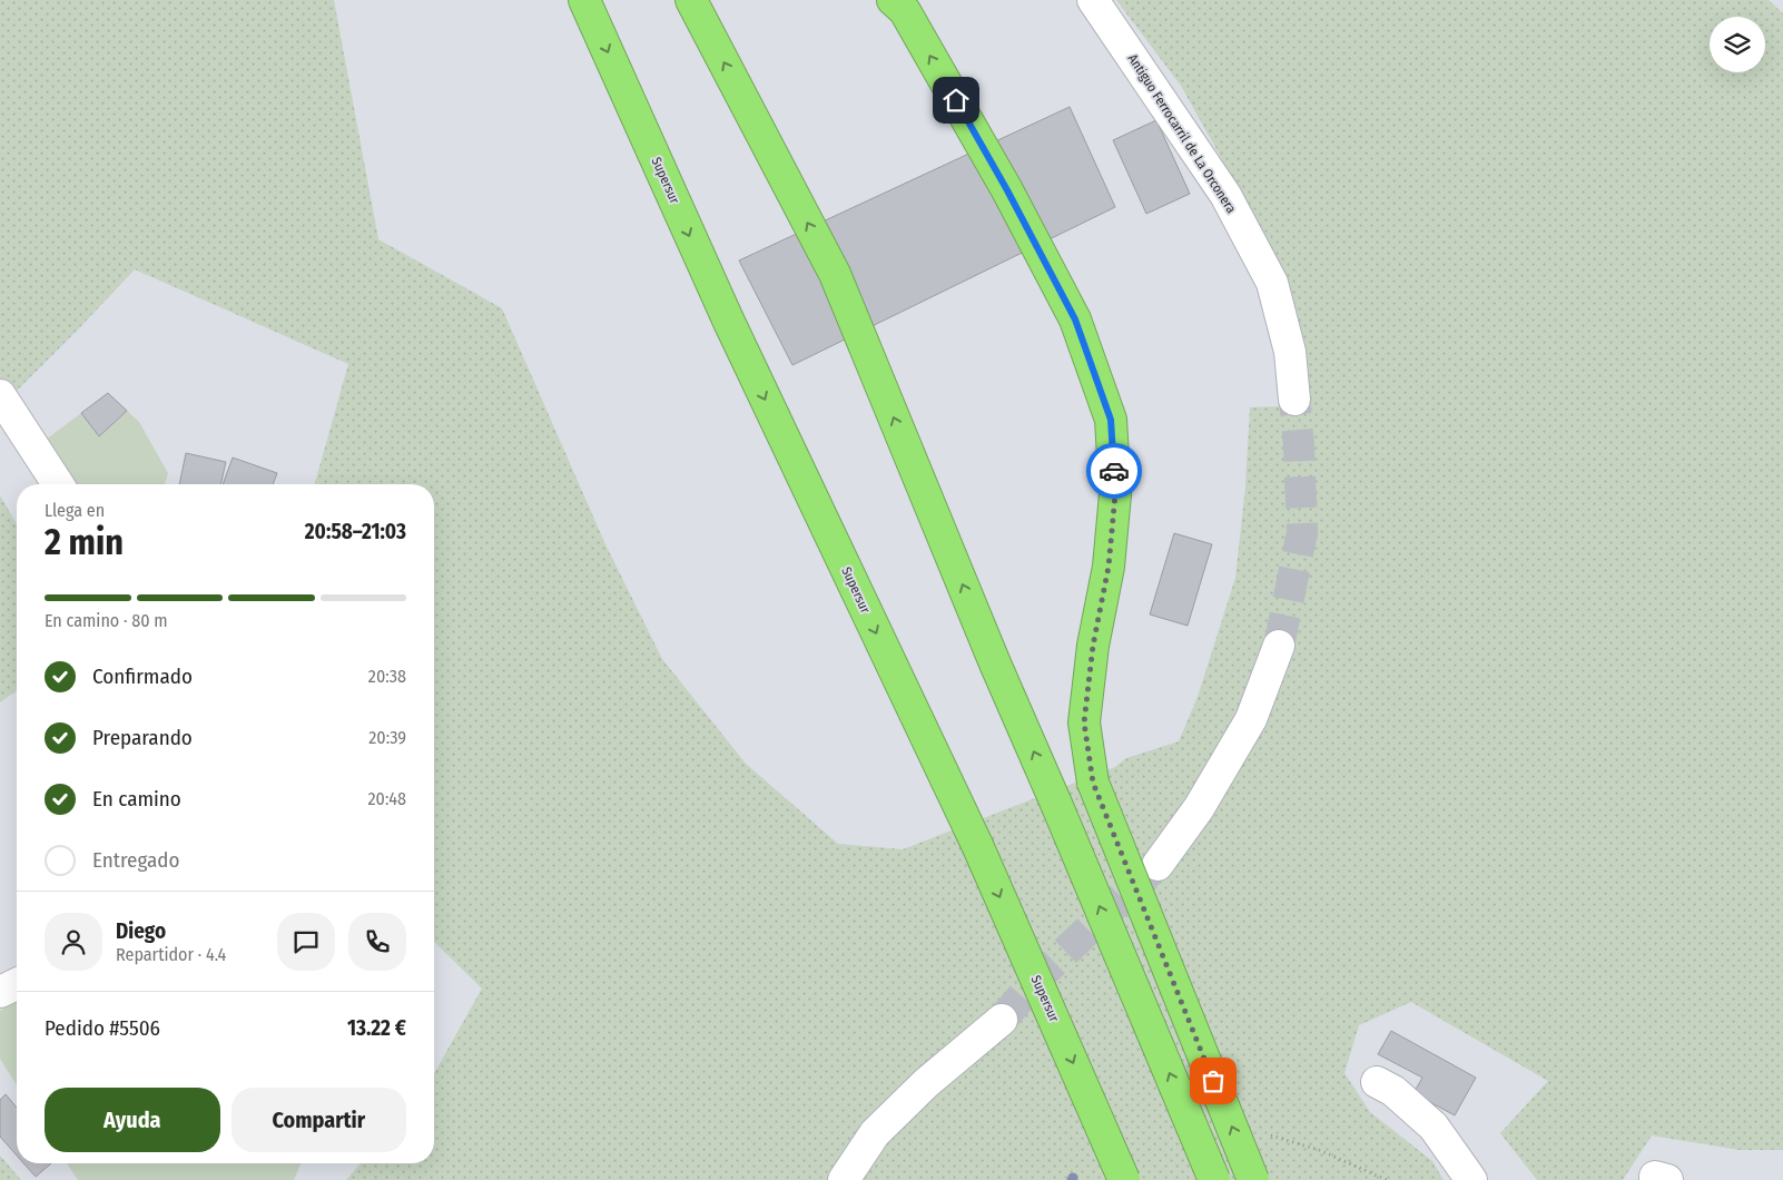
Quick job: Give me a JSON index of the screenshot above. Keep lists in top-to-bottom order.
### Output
{
  "streets": {
    "highway": ["Supersur"],
    "street": ["Antiguo Ferrocarril de La Orconera"]
  },
  "page": {
    "heading": ["2 min", "Llega en", "20:58–21:03"],
    "panel": [
      "Diego",
      "Repartidor · 4.4",
      "Pedido #5506",
      "13.22 €"
    ],
    "bar": "En camino · 80 m",
    "list": [
      ["Confirmado", "20:38"],
      ["Preparando", "20:39"],
      ["En camino", "20:48"],
      "Entregado"
    ],
    "buttons": ["Ayuda", "Compartir"]
  }
}
